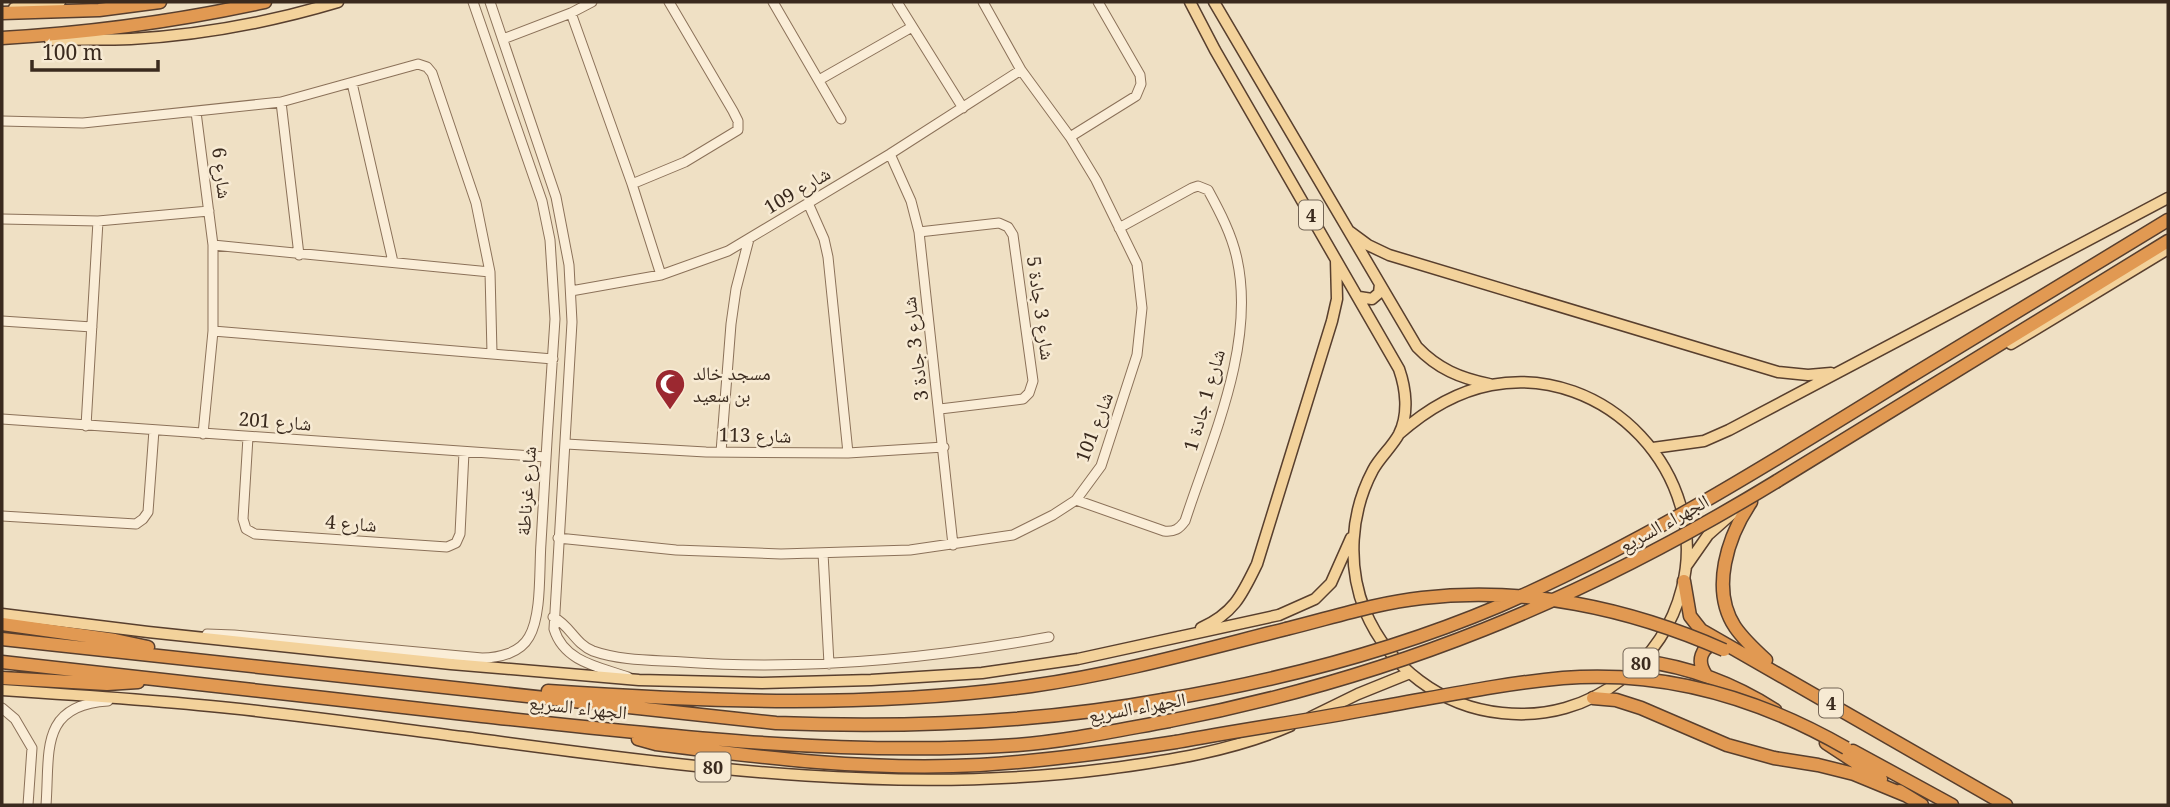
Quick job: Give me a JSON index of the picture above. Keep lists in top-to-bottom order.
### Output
{
  "streets": {
    "highway": ["4", "الجهراء السريع", "80"],
    "street": [
      "شارع 6",
      "شارع 109",
      "شارع 3 جادة 5",
      "شارع 3 جادة 3",
      "شارع 1 جادة 1",
      "شارع 201",
      "شارع 101",
      "شارع 113",
      "شارع غرناطة",
      "شارع 4"
    ]
  },
  "crossings": [
    ["شارع 6", "شارع 201"],
    ["شارع 109", "شارع 3 جادة 3"],
    ["شارع 109", "شارع 101"],
    ["شارع 109", "شارع غرناطة"],
    ["4", "الجهراء السريع"],
    ["4", "80"],
    ["شارع 3 جادة 5", "شارع 3 جادة 3"],
    ["شارع 3 جادة 3", "شارع 101"],
    ["شارع 3 جادة 3", "شارع 113"],
    ["شارع 1 جادة 1", "شارع 101"],
    ["شارع 201", "شارع غرناطة"],
    ["شارع 201", "شارع 4"],
    ["شارع 101", "شارع غرناطة"],
    ["شارع 113", "شارع غرناطة"],
    ["شارع غرناطة", "الجهراء السريع"],
    ["الجهراء السريع", "80"]
  ],
  "places": {
    "mosque": ["مسجد خالد بن سعيد"]
  },
  "scale_bar": "100 m"
}
